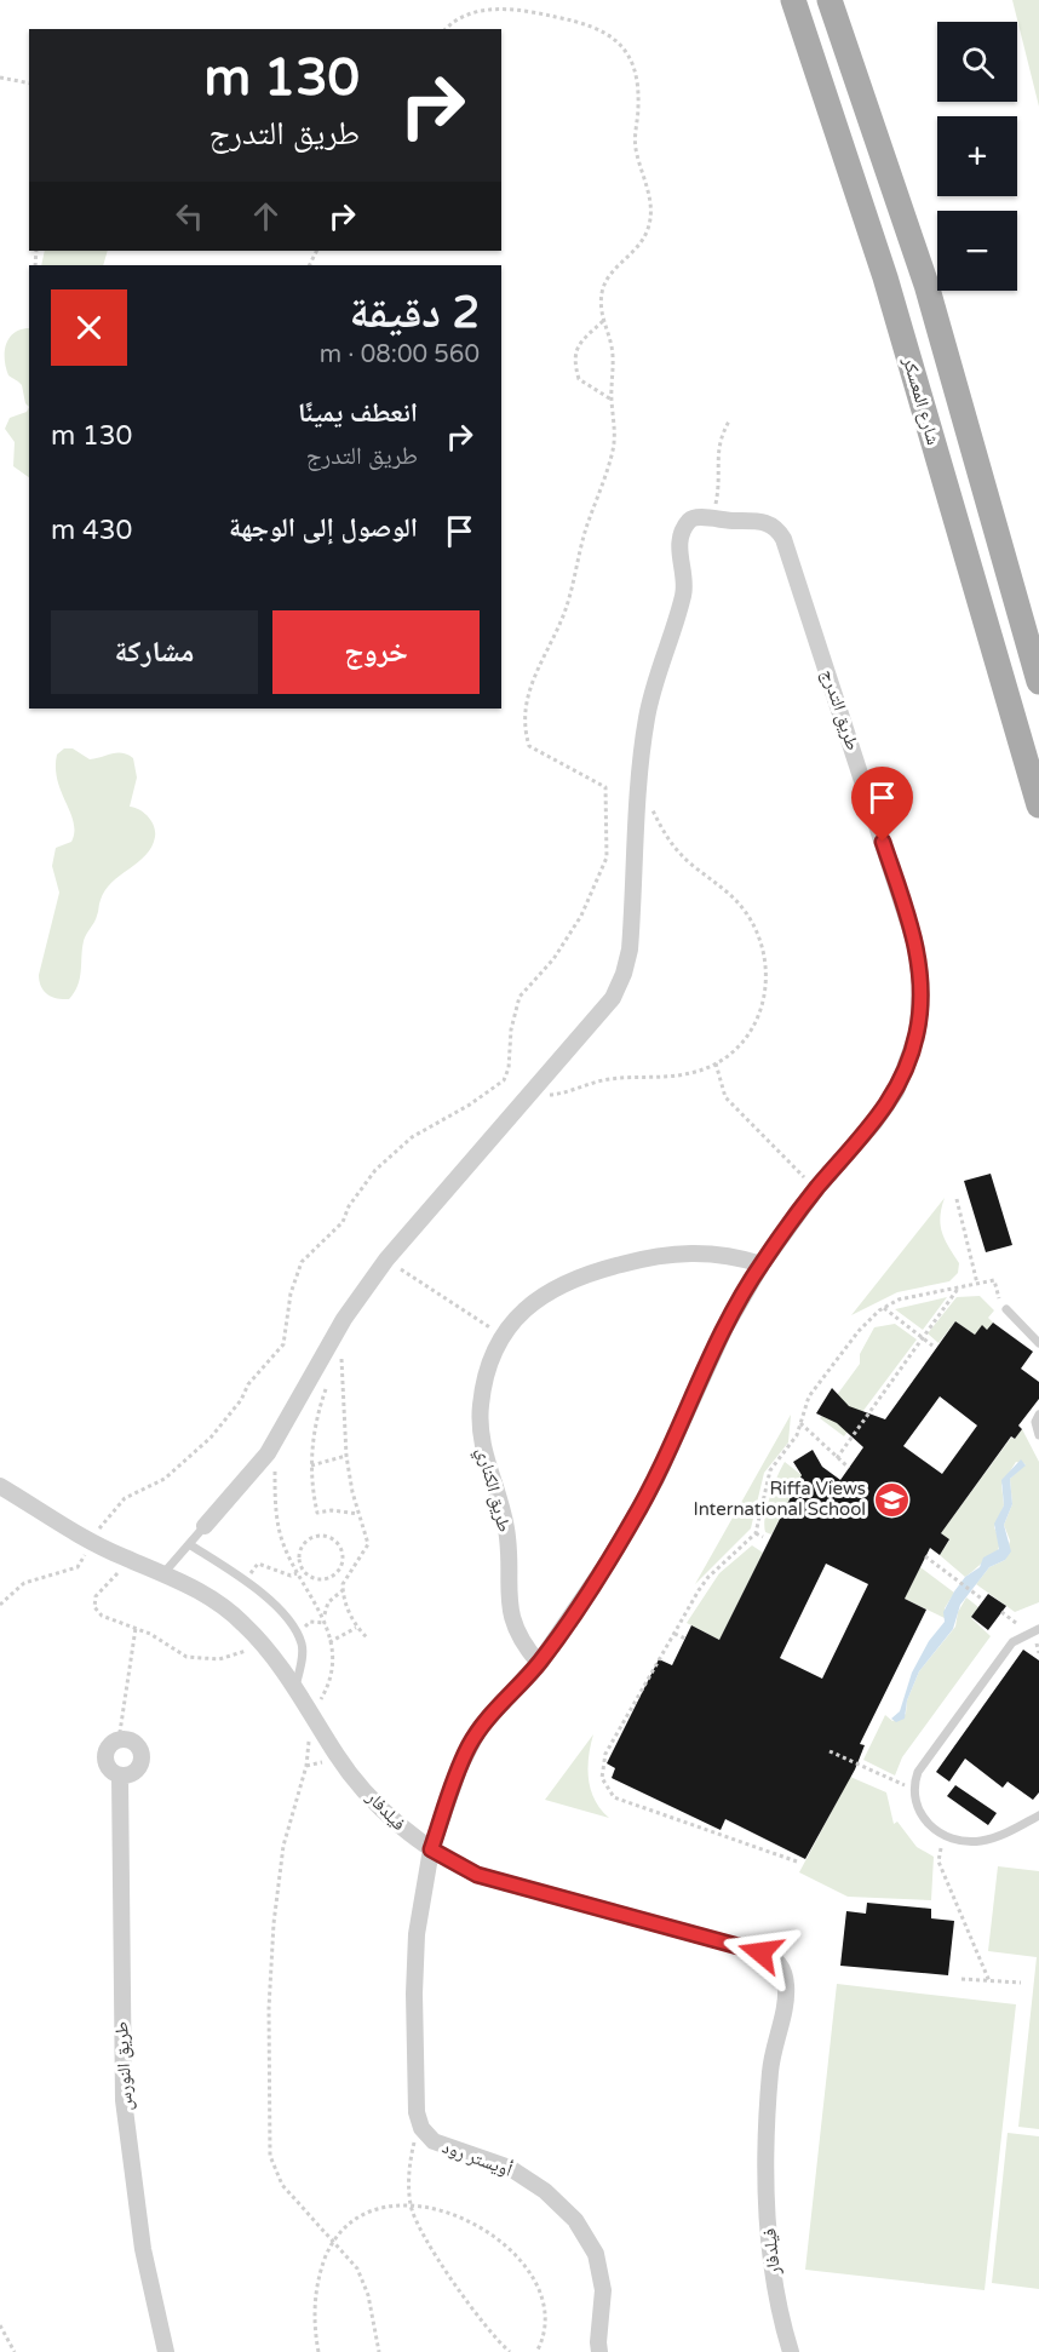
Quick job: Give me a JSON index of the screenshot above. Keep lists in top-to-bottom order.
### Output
{
  "streets": {
    "main road": ["شارع المعسكر"],
    "street": [
      "طريق التدرج",
      "طريق الكناري",
      "فيلدفار",
      "طريق النورس",
      "أويستر رود"
    ]
  },
  "crossings": [
    ["طريق التدرج", "طريق الكناري"],
    ["طريق التدرج", "فيلدفار"],
    ["طريق التدرج", "أويستر رود"],
    ["فيلدفار", "أويستر رود"]
  ],
  "places": {
    "school or university": ["Riffa Views International School"]
  },
  "page": {
    "map_buttons": ["+", "−"],
    "turn": ["130 m", "طريق التدرج"],
    "heading": ["2 دقيقة", "560 m · 08:00"],
    "list": [
      {
        "name": "انعطف يمينًا",
        "note": "طريق التدرج",
        "value": "130 m"
      },
      {
        "name": "الوصول إلى الوجهة",
        "value": "430 m"
      }
    ],
    "buttons": ["خروج", "مشاركة"]
  }
}
